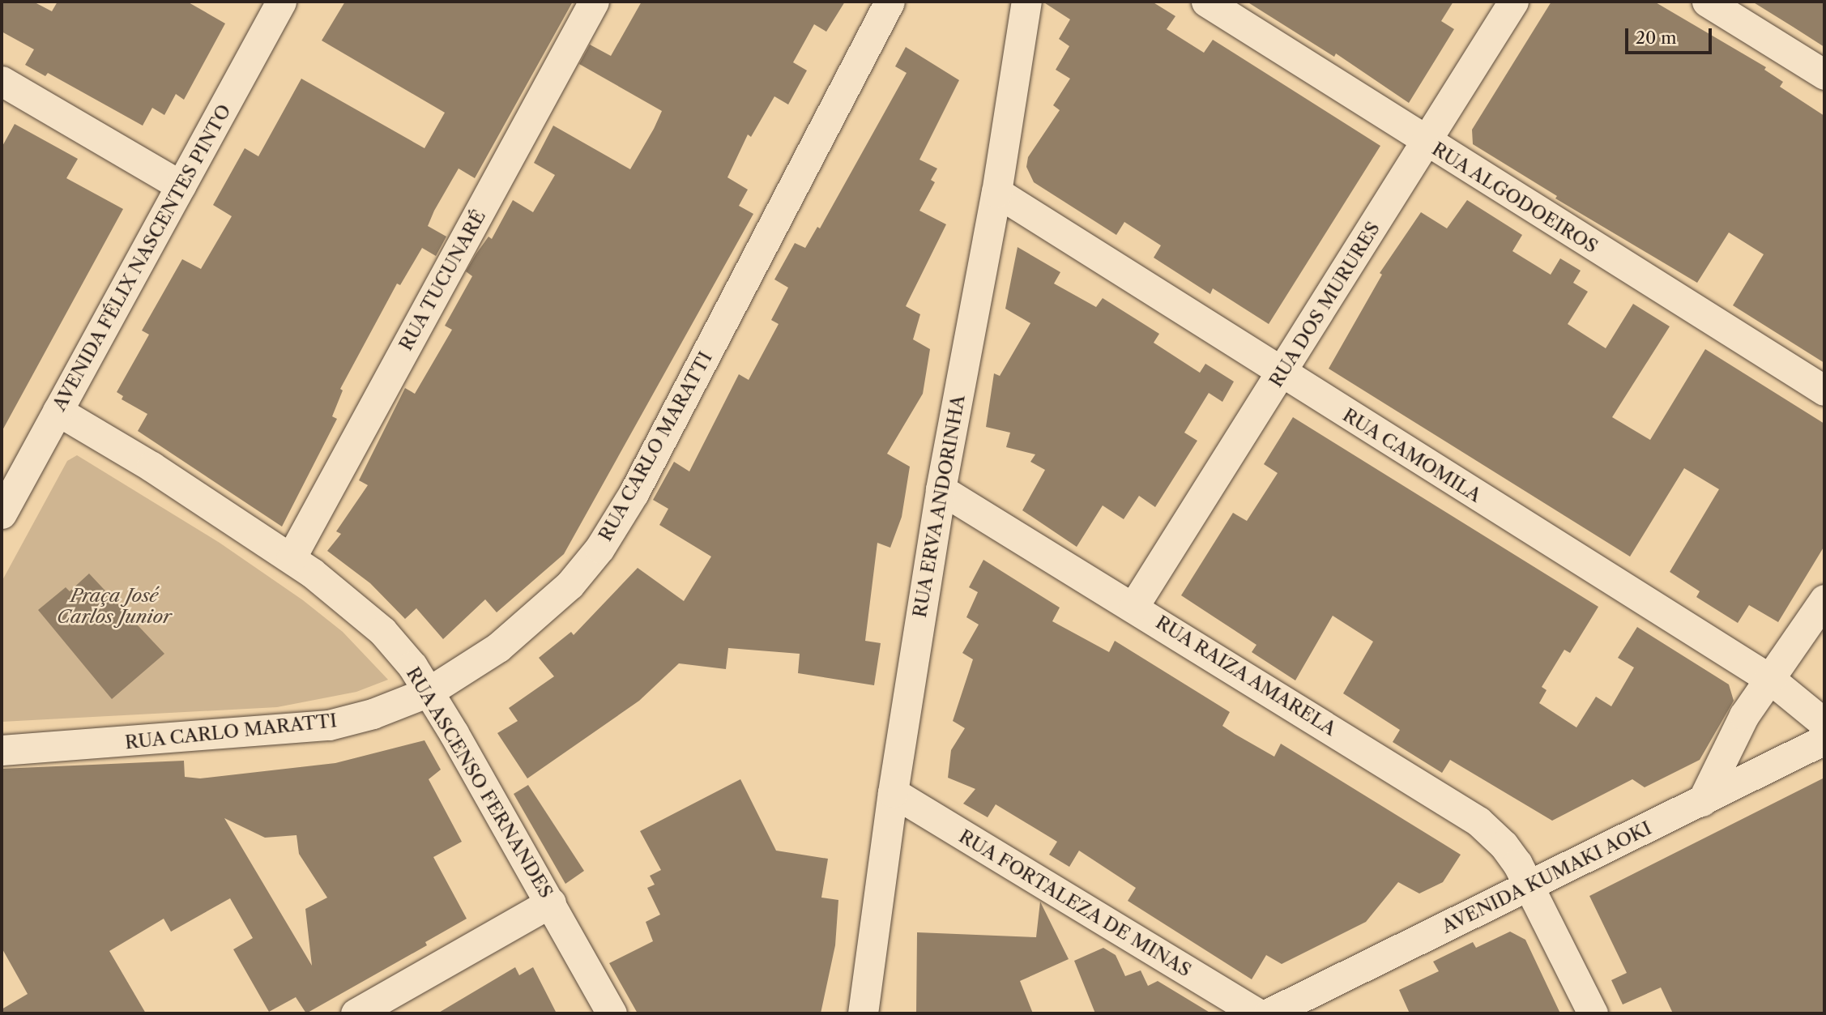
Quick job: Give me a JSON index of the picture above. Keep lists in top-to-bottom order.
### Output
{
  "streets": {
    "street": [
      "RUA ALGODOEIROS",
      "AVENIDA FÉLIX NASCENTES PINTO",
      "RUA TUCUNARÉ",
      "RUA DOS MURURES",
      "RUA CARLO MARATTI",
      "RUA CAMOMILA",
      "RUA ERVA ANDORINHA",
      "RUA RAIZA AMARELA",
      "RUA ASCENSO FERNANDES",
      "AVENIDA KUMAKI AOKI",
      "RUA FORTALEZA DE MINAS"
    ]
  },
  "crossings": [
    ["RUA ALGODOEIROS", "RUA DOS MURURES"],
    ["AVENIDA FÉLIX NASCENTES PINTO", "RUA ASCENSO FERNANDES"],
    ["RUA TUCUNARÉ", "RUA ASCENSO FERNANDES"],
    ["RUA DOS MURURES", "RUA CAMOMILA"],
    ["RUA DOS MURURES", "RUA RAIZA AMARELA"],
    ["RUA CARLO MARATTI", "RUA ASCENSO FERNANDES"],
    ["RUA CAMOMILA", "RUA ERVA ANDORINHA"],
    ["RUA ERVA ANDORINHA", "RUA RAIZA AMARELA"],
    ["RUA ERVA ANDORINHA", "RUA FORTALEZA DE MINAS"],
    ["RUA RAIZA AMARELA", "AVENIDA KUMAKI AOKI"]
  ],
  "parks": ["Praça José Carlos Junior"],
  "scale_bar": "20 m"
}
